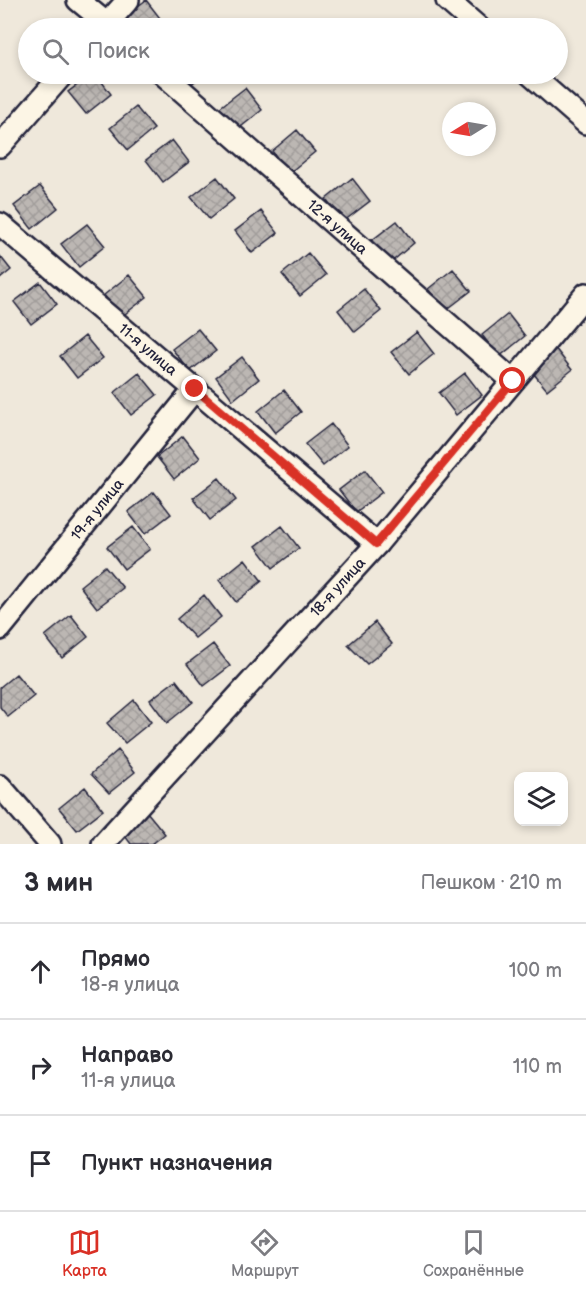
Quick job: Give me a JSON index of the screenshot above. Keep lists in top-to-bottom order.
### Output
{
  "streets": {
    "street": [
      "12-я улица",
      "11-я улица",
      "19-я улица",
      "18-я улица"
    ]
  },
  "crossings": [
    ["12-я улица", "18-я улица"],
    ["11-я улица", "19-я улица"],
    ["11-я улица", "18-я улица"]
  ],
  "north": "left",
  "page": {
    "search": "Поиск",
    "heading": ["3 мин", "Пешком · 210 m"],
    "list": [
      ["Прямо", "18-я улица", "100 m"],
      ["Направо", "11-я улица", "110 m"],
      "Пункт назначения"
    ],
    "nav": ["Карта", "Маршрут", "Сохранённые"]
  }
}
